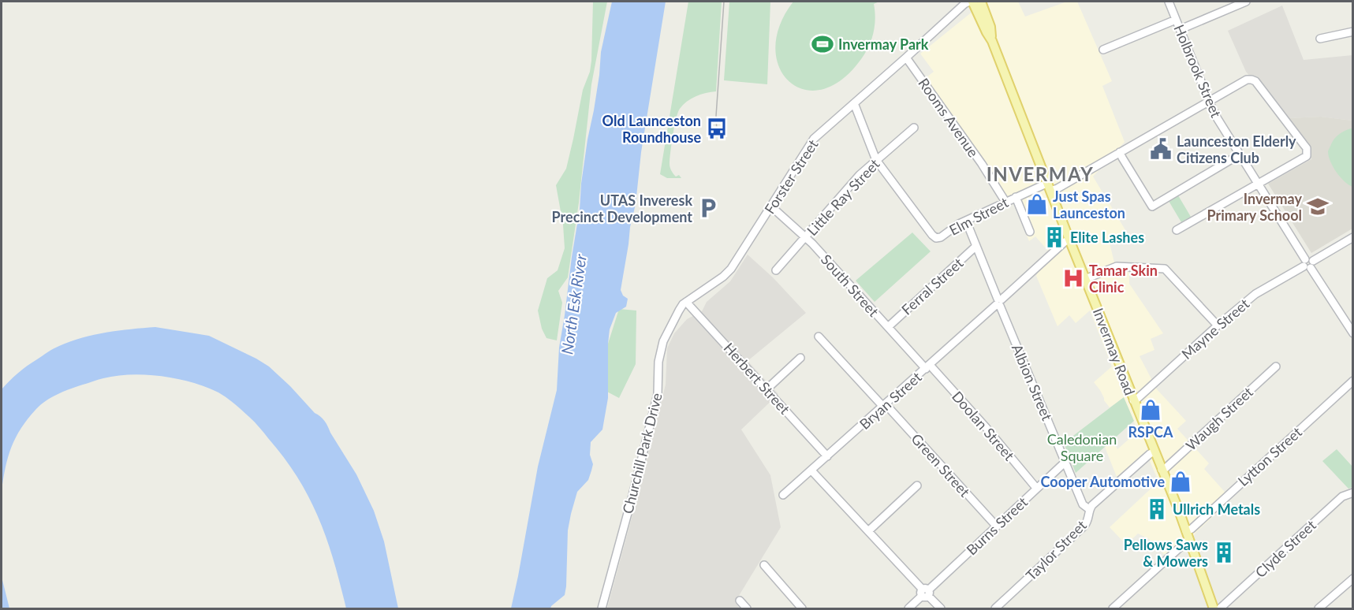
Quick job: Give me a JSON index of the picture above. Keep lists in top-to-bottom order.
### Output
{
  "streets": {
    "main road": ["Invermay Road"],
    "street": [
      "Holbrook Street",
      "Rooms Avenue",
      "Forster Street",
      "Little Ray Street",
      "Elm Street",
      "South Street",
      "Ferral Street",
      "Mayne Street",
      "Herbert Street",
      "Albion Street",
      "Bryan Street",
      "Waugh Street",
      "Doolan Street",
      "Churchill Park Drive",
      "Lytton Street",
      "Green Street",
      "Burns Street",
      "Clyde Street",
      "Taylor Street"
    ]
  },
  "crossings": [
    ["Holbrook Street", "Elm Street"],
    ["Holbrook Street", "Mayne Street"],
    ["Rooms Avenue", "Forster Street"],
    ["Rooms Avenue", "Elm Street"],
    ["Forster Street", "South Street"],
    ["Forster Street", "Invermay Road"],
    ["Forster Street", "Herbert Street"],
    ["Forster Street", "Churchill Park Drive"],
    ["Little Ray Street", "Elm Street"],
    ["Little Ray Street", "South Street"],
    ["Elm Street", "Invermay Road"],
    ["Elm Street", "Albion Street"],
    ["South Street", "Ferral Street"],
    ["South Street", "Bryan Street"],
    ["South Street", "Doolan Street"],
    ["Ferral Street", "Albion Street"],
    ["Mayne Street", "Invermay Road"],
    ["Invermay Road", "Bryan Street"],
    ["Invermay Road", "Waugh Street"],
    ["Invermay Road", "Lytton Street"],
    ["Invermay Road", "Taylor Street"],
    ["Herbert Street", "Bryan Street"],
    ["Herbert Street", "Churchill Park Drive"],
    ["Albion Street", "Bryan Street"],
    ["Albion Street", "Burns Street"],
    ["Albion Street", "Taylor Street"],
    ["Bryan Street", "Doolan Street"],
    ["Bryan Street", "Green Street"],
    ["Doolan Street", "Burns Street"],
    ["Green Street", "Burns Street"]
  ],
  "districts": ["INVERMAY"],
  "water": ["North Esk River"],
  "parks": ["Caledonian Square"],
  "places": {
    "sports": ["Invermay Park"],
    "bus stop": ["Old Launceston Roundhouse"],
    "public building": ["Launceston Elderly Citizens Club"],
    "shop": ["Just Spas Launceston", "RSPCA", "Cooper Automotive"],
    "school or university": ["Invermay Primary School"],
    "parking": ["UTAS Inveresk Precinct Development"],
    "building": ["Elite Lashes", "Ullrich Metals", "Pellows Saws & Mowers"],
    "hospital": ["Tamar Skin Clinic"]
  }
}
